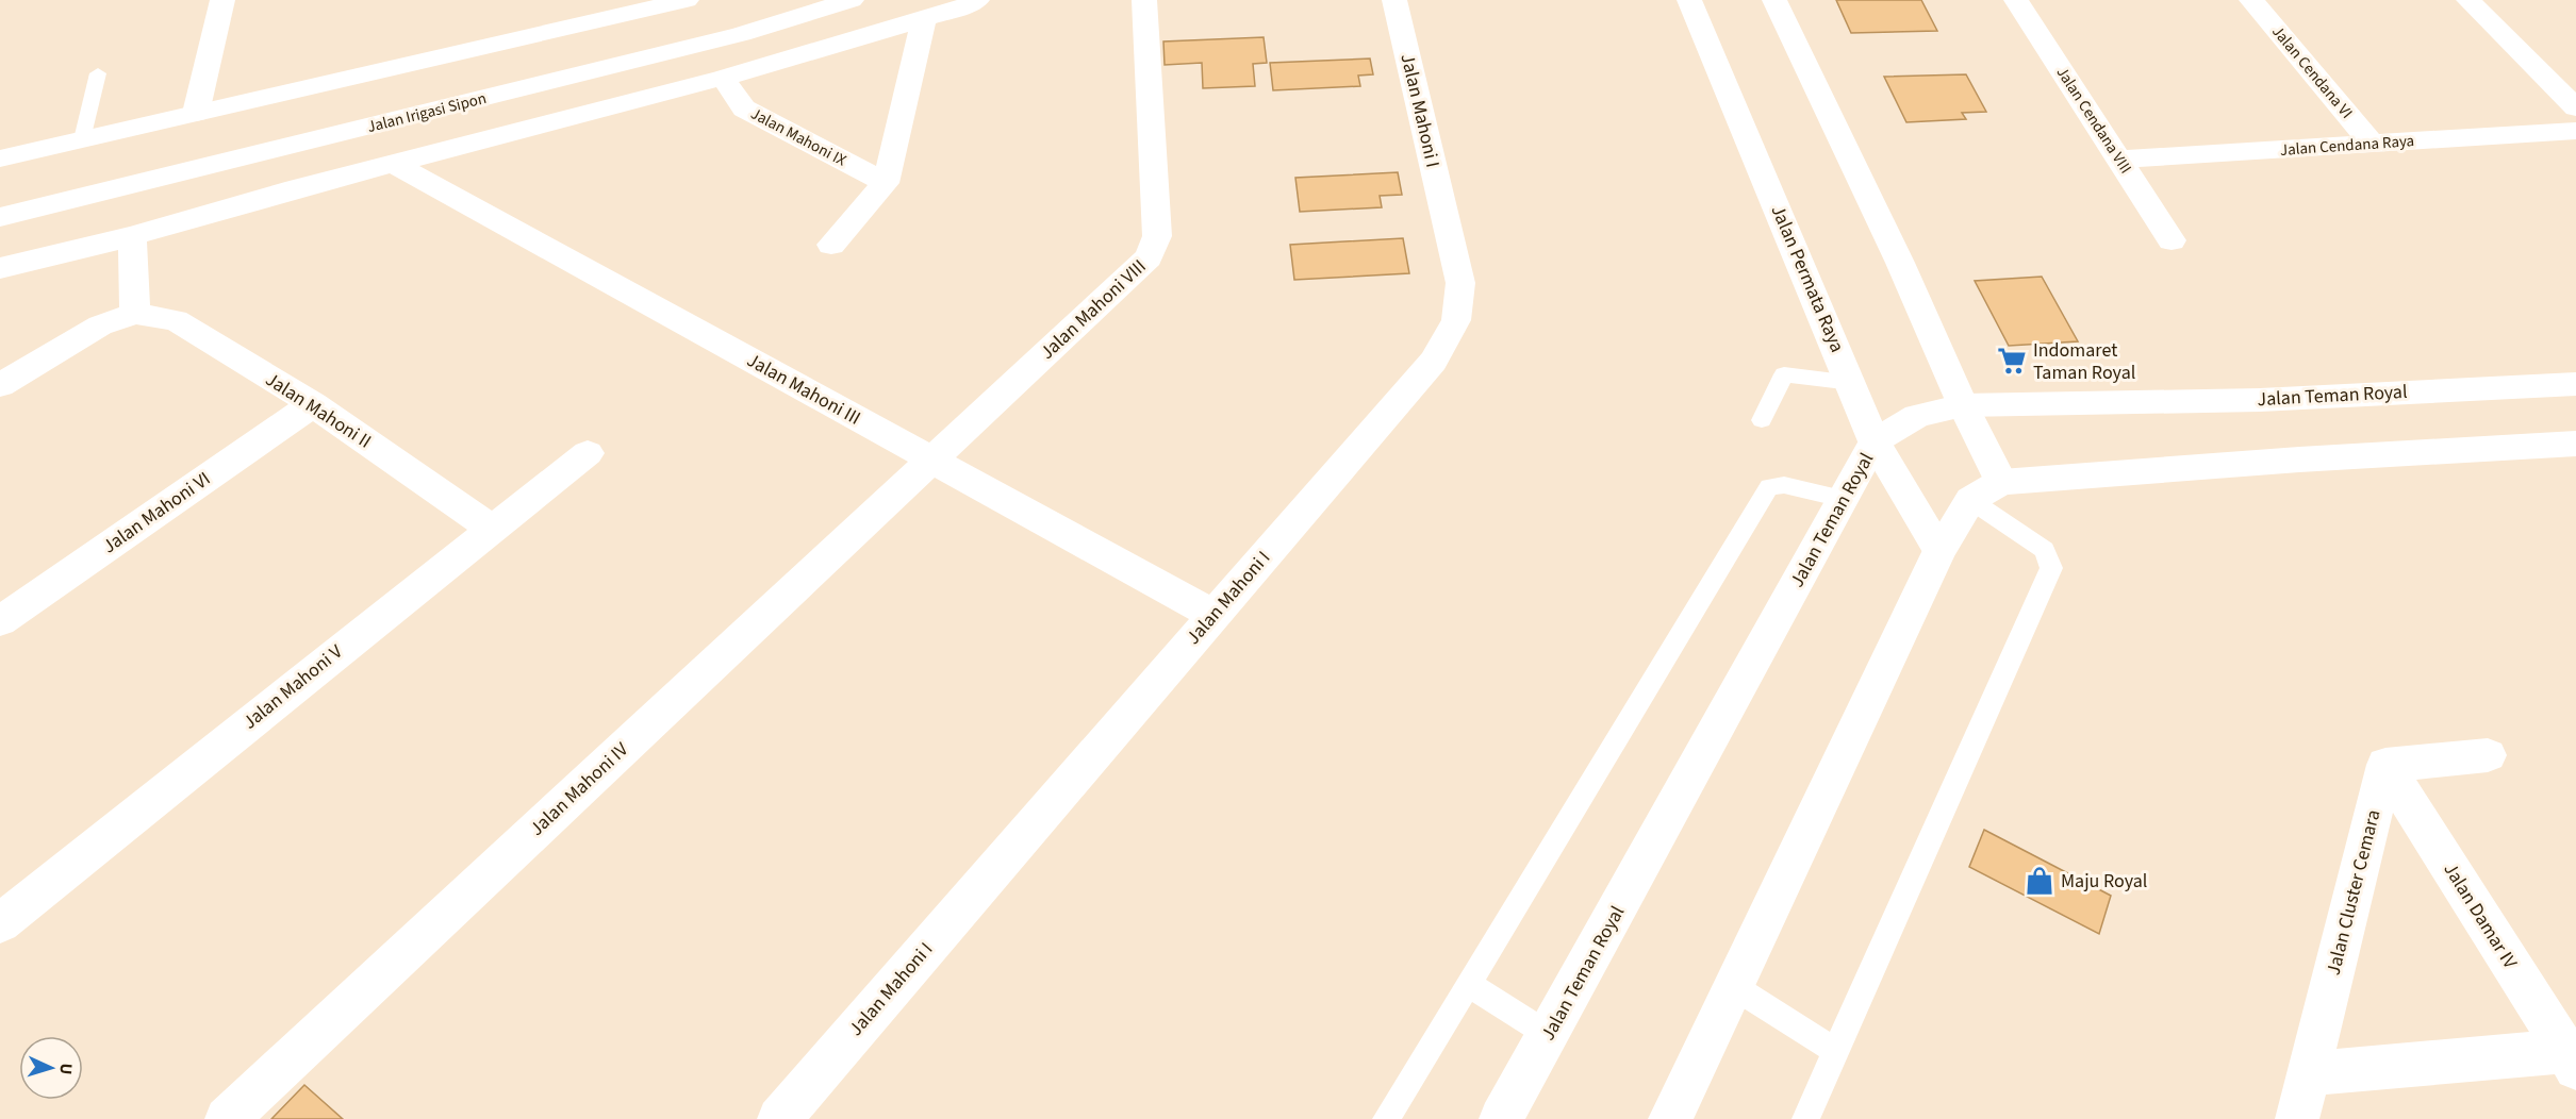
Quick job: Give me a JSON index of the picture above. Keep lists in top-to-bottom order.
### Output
{
  "streets": {
    "street": [
      "Jalan Cendana VI",
      "Jalan Mahoni I",
      "Jalan Irigasi Sipon",
      "Jalan Cendana VIII",
      "Jalan Mahoni IX",
      "Jalan Cendana Raya",
      "Jalan Permata Raya",
      "Jalan Mahoni VIII",
      "Jalan Mahoni III",
      "Jalan Teman Royal",
      "Jalan Mahoni II",
      "Jalan Mahoni VI",
      "Jalan Mahoni V",
      "Jalan Mahoni IV",
      "Jalan Cluster Cemara",
      "Jalan Damar IV"
    ]
  },
  "crossings": [
    ["Jalan Cendana VI", "Jalan Cendana Raya"],
    ["Jalan Mahoni I", "Jalan Mahoni III"],
    ["Jalan Cendana VIII", "Jalan Cendana Raya"],
    ["Jalan Permata Raya", "Jalan Teman Royal"],
    ["Jalan Mahoni VIII", "Jalan Mahoni III"],
    ["Jalan Mahoni VIII", "Jalan Mahoni IV"],
    ["Jalan Mahoni III", "Jalan Mahoni IV"],
    ["Jalan Mahoni II", "Jalan Mahoni VI"],
    ["Jalan Mahoni II", "Jalan Mahoni V"],
    ["Jalan Cluster Cemara", "Jalan Damar IV"]
  ],
  "places": {
    "supermarket": ["Indomaret Taman Royal"],
    "shop": ["Maju Royal"]
  },
  "north": "right"
}
